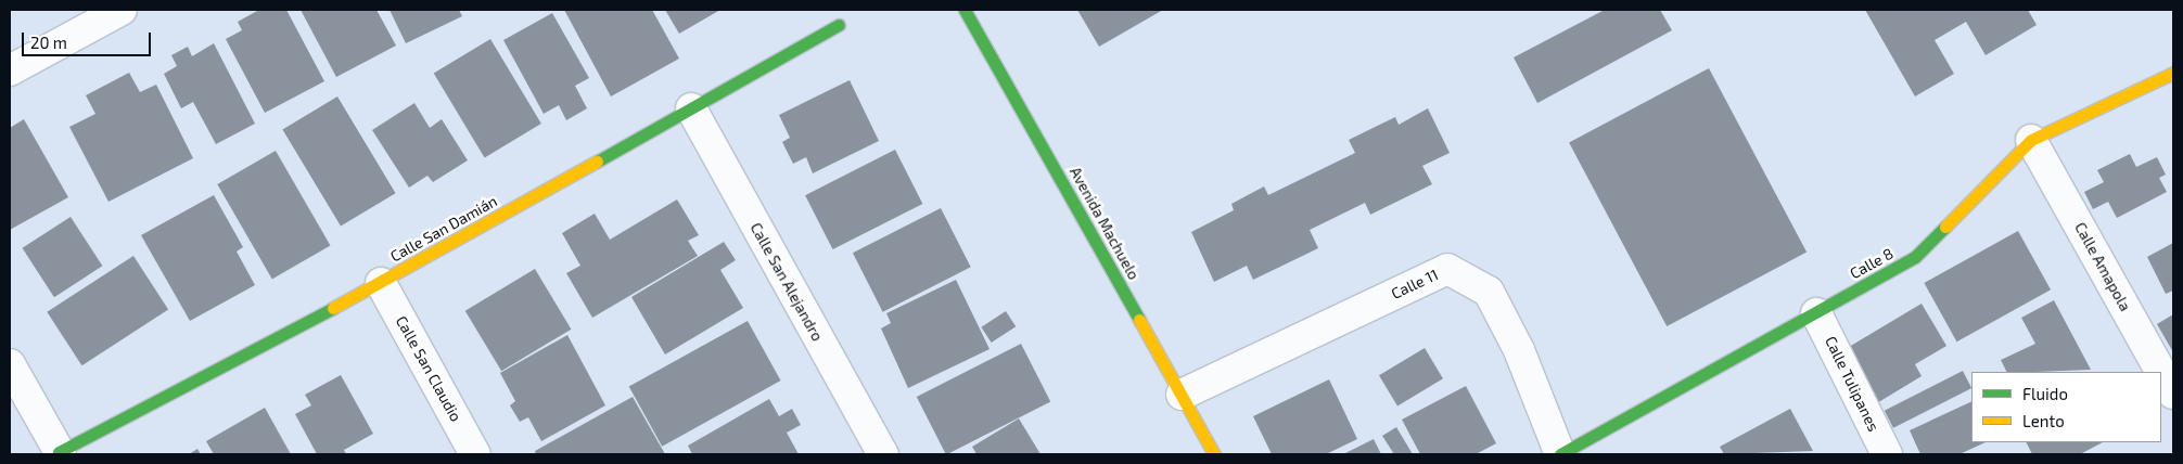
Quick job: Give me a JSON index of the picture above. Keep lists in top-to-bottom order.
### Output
{
  "streets": {
    "street": [
      "Avenida Machuelo",
      "Calle San Damián",
      "Calle 8",
      "Calle Amapola",
      "Calle San Alejandro",
      "Calle 11",
      "Calle San Claudio",
      "Calle Tulipanes"
    ]
  },
  "crossings": [
    ["Avenida Machuelo", "Calle 11"],
    ["Calle San Damián", "Calle San Alejandro"],
    ["Calle San Damián", "Calle San Claudio"],
    ["Calle 8", "Calle Amapola"],
    ["Calle 8", "Calle 11"],
    ["Calle 8", "Calle Tulipanes"]
  ],
  "legend": ["Fluido", "Lento"],
  "scale_bar": "20 m"
}
